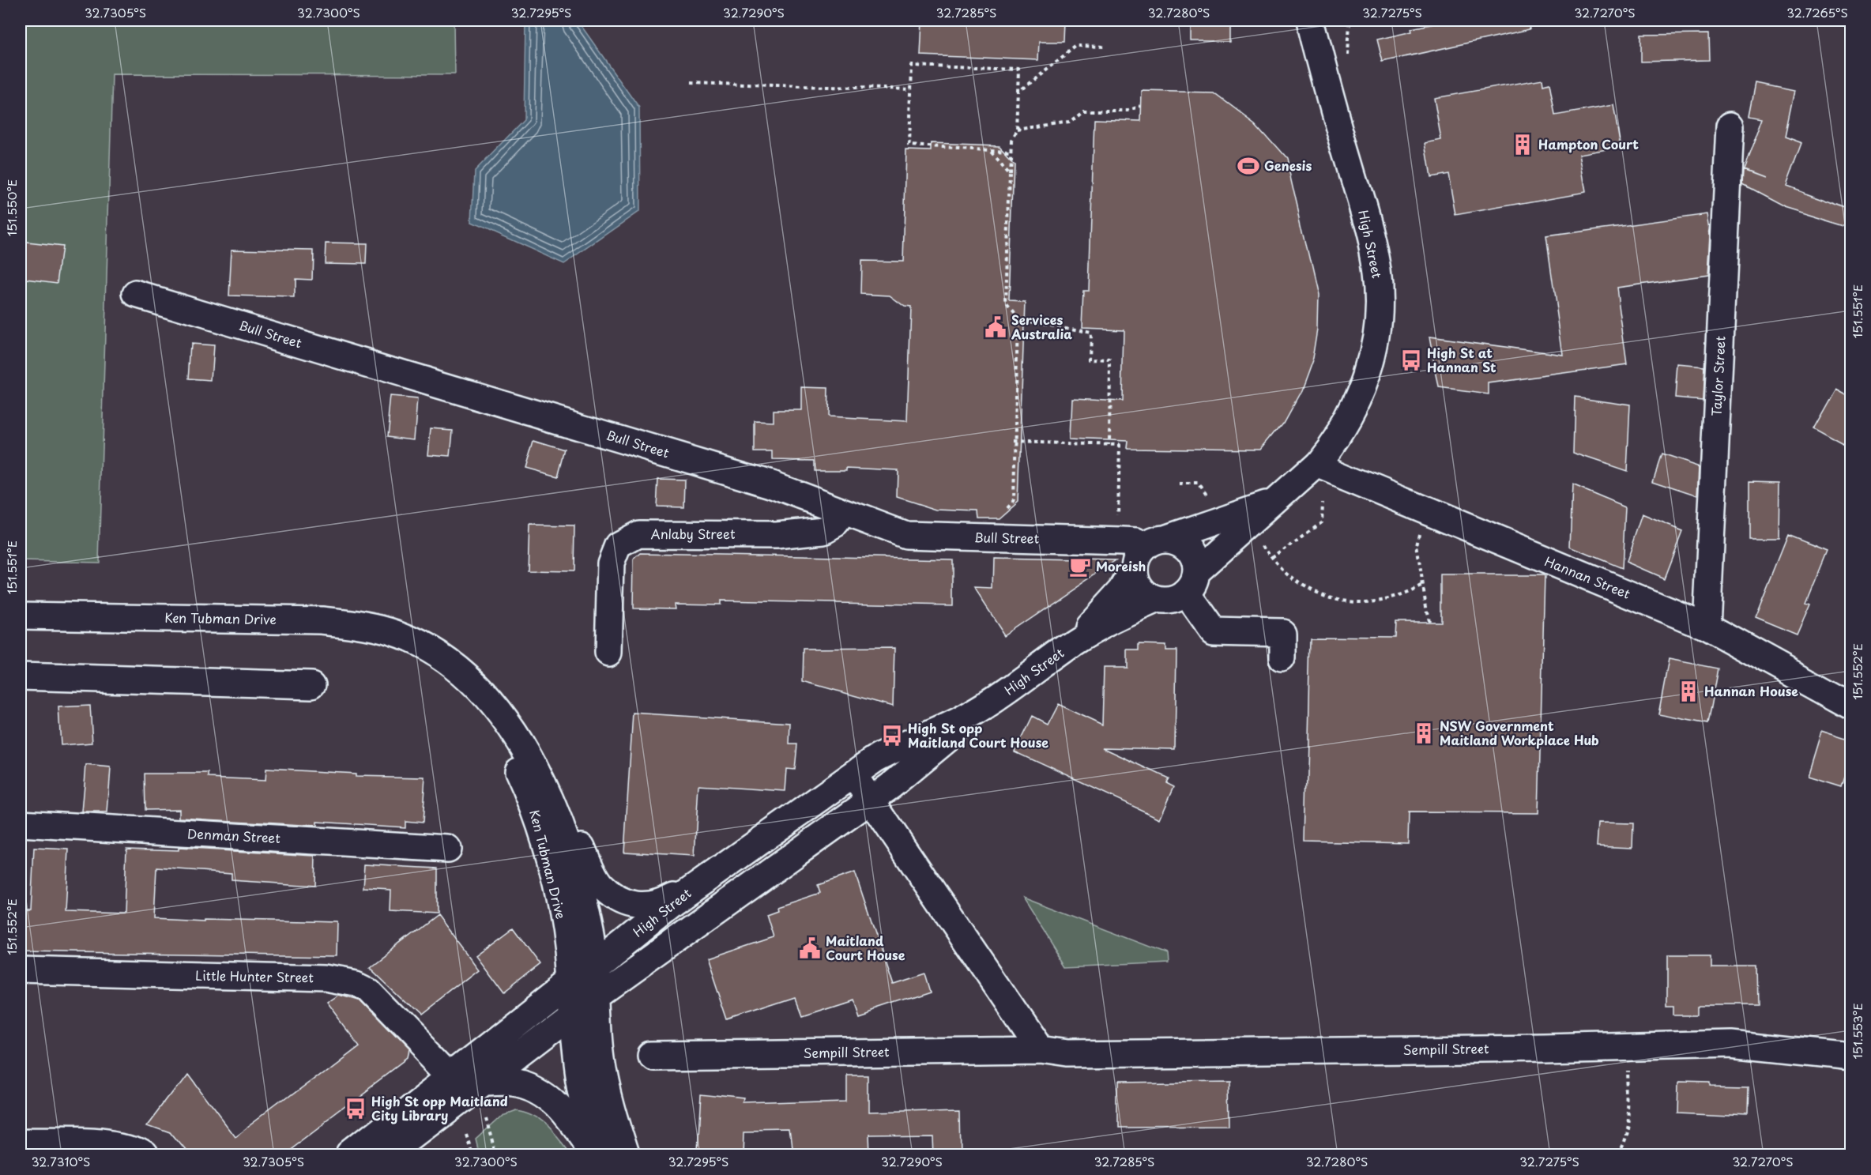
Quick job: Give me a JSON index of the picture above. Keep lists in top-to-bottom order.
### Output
{
  "streets": {
    "street": [
      "High Street",
      "Bull Street",
      "Taylor Street",
      "Anlaby Street",
      "Hannan Street",
      "Ken Tubman Drive",
      "Denman Street",
      "Little Hunter Street",
      "Sempill Street"
    ]
  },
  "crossings": [
    ["High Street", "Bull Street"],
    ["High Street", "Hannan Street"],
    ["High Street", "Ken Tubman Drive"],
    ["High Street", "Little Hunter Street"],
    ["Bull Street", "Anlaby Street"],
    ["Taylor Street", "Hannan Street"]
  ],
  "places": {
    "building": ["Hampton Court", "Hannan House", "NSW Government Maitland Workplace Hub"],
    "sports": ["Genesis"],
    "public building": ["Services Australia", "Maitland Court House"],
    "bus stop": ["High St at Hannan St", "High St opp Maitland Court House", "High St opp Maitland City Library"],
    "cafe": ["Moreish"]
  },
  "coordinates": [
    "32.7305°S",
    "32.7300°S",
    "32.7295°S",
    "32.7290°S",
    "32.7285°S",
    "32.7280°S",
    "32.7275°S",
    "32.7270°S",
    "32.7265°S",
    "151.550°E",
    "151.551°E",
    "151.552°E",
    "151.553°E",
    "32.7310°S"
  ]
}
